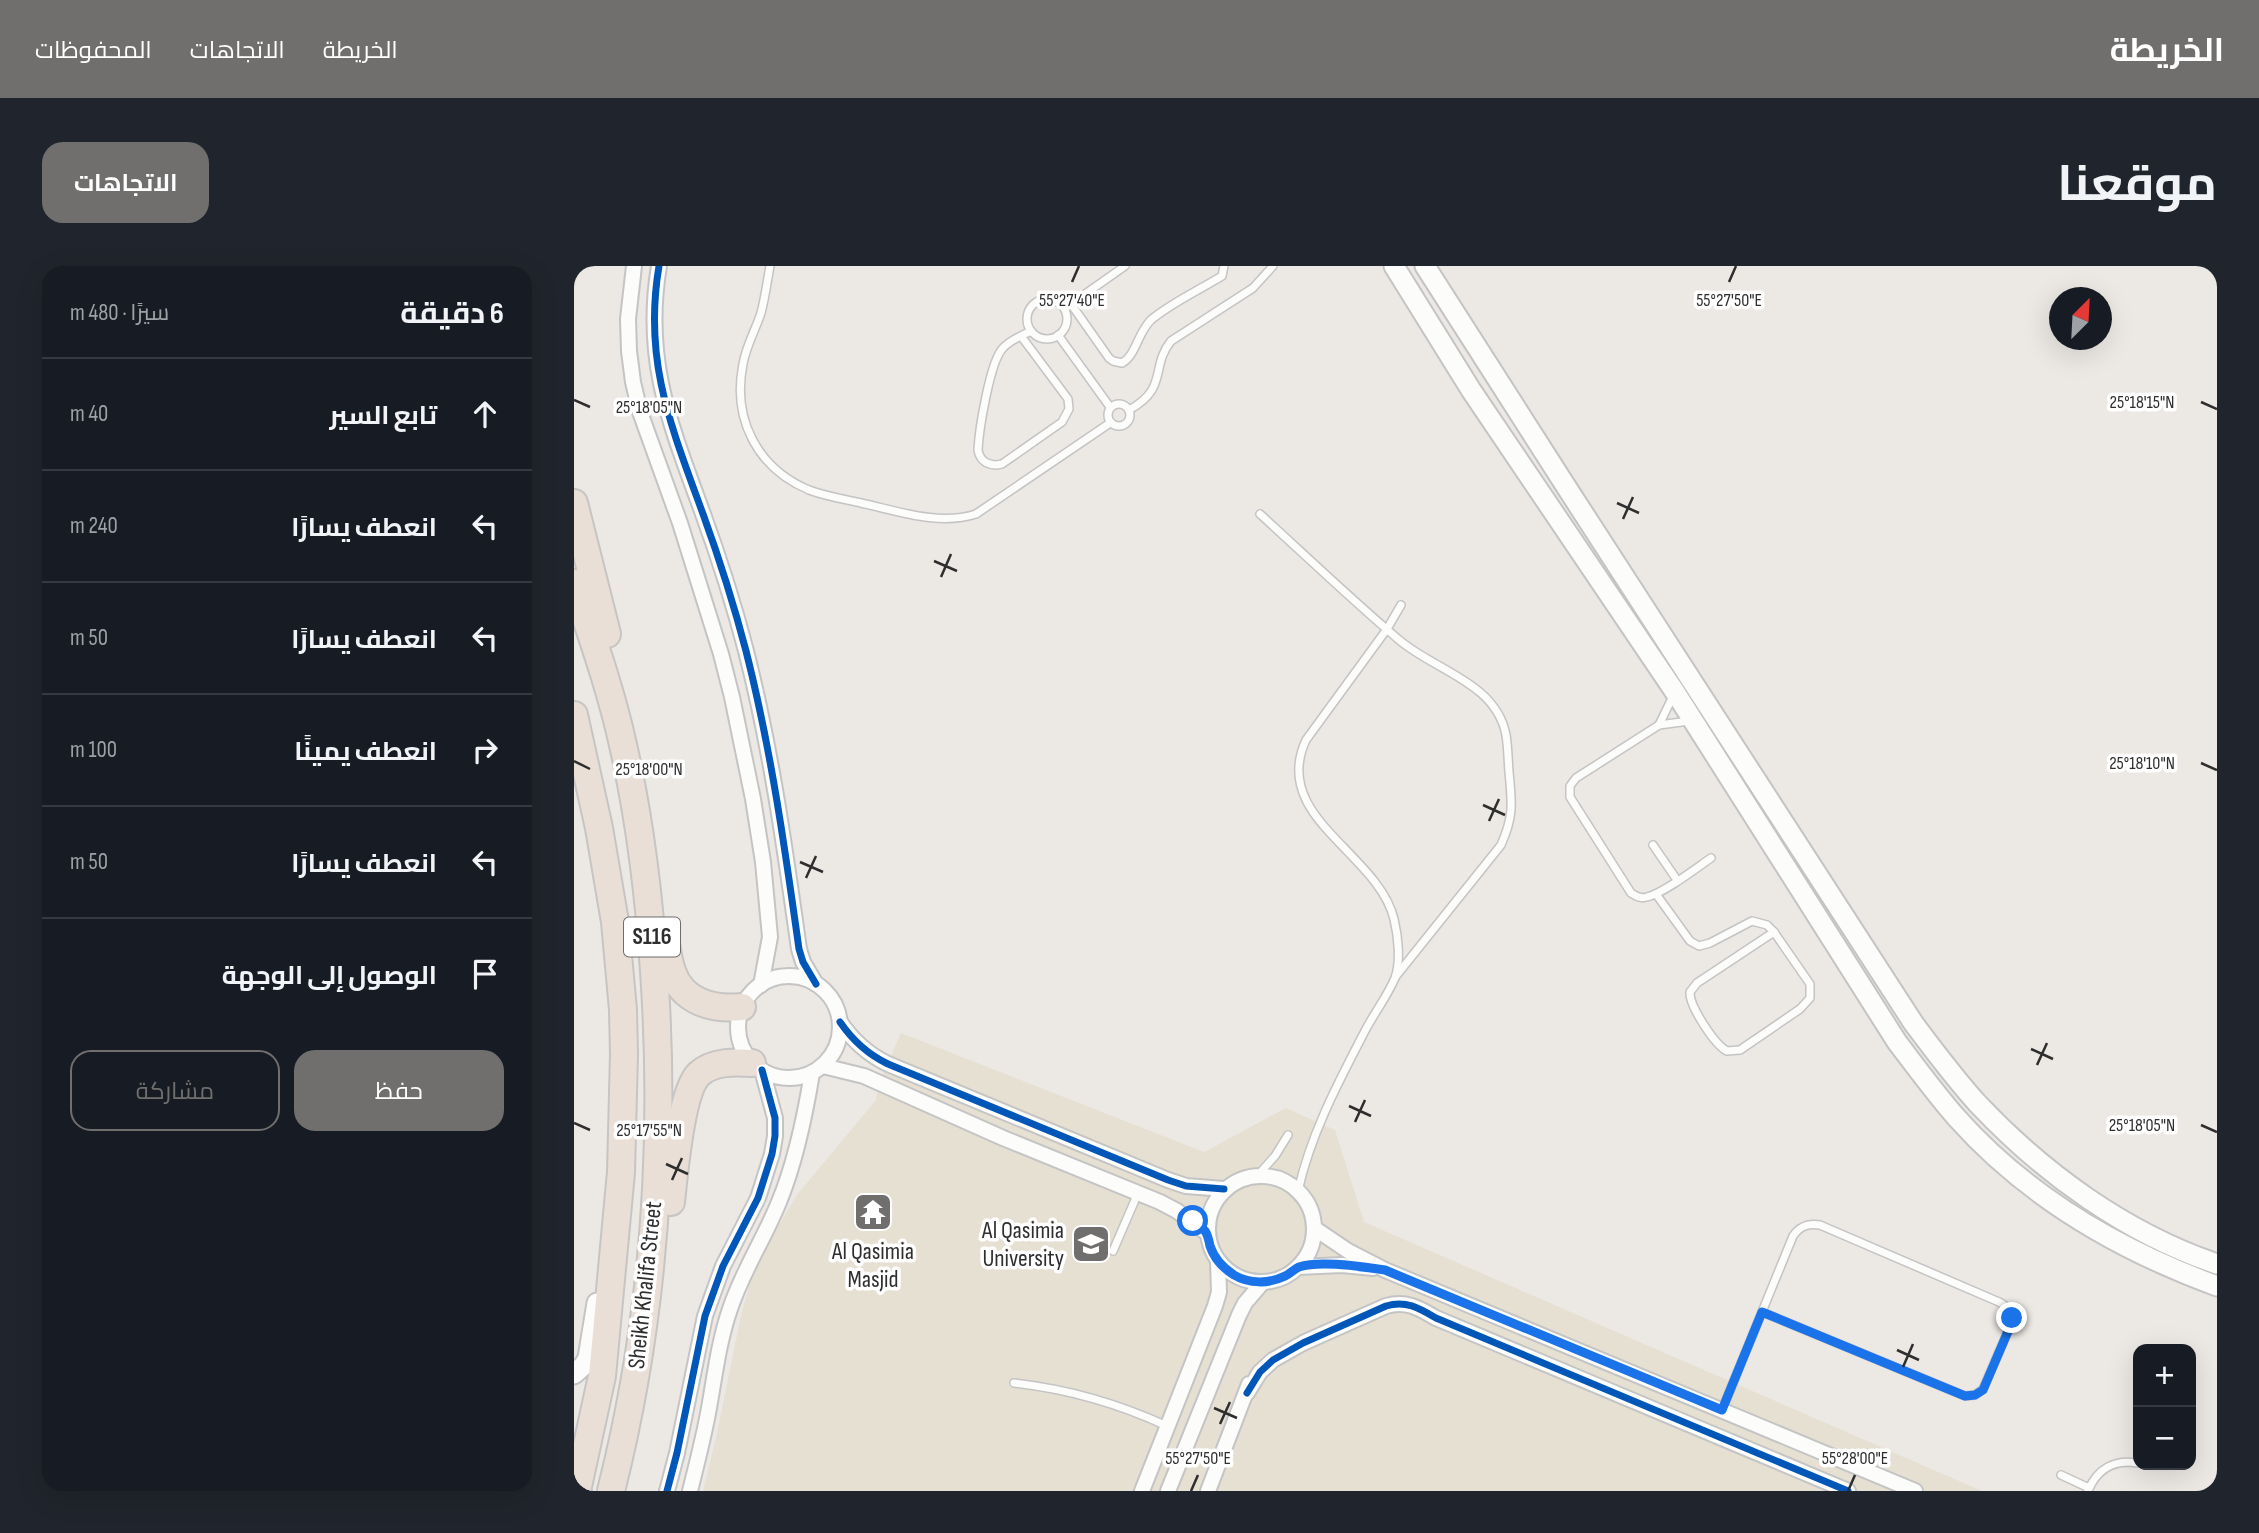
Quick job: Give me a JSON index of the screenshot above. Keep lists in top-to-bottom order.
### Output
{
  "streets": {
    "highway": ["S116", "Sheikh Khalifa Street"]
  },
  "places": {
    "temple": ["Al Qasimia Masjid"],
    "school or university": ["Al Qasimia University"]
  },
  "north": "top right",
  "page": {
    "header": "الخريطة",
    "nav": ["الخريطة", "الاتجاهات", "المحفوظات"],
    "title": "موقعنا",
    "buttons": [
      "الاتجاهات",
      ["حفظ", "مشاركة"]
    ],
    "heading": ["6 دقيقة", "سيرًا · 480 m"],
    "list": [
      ["تابع السير", "40 m"],
      ["انعطف يسارًا", "240 m"],
      ["انعطف يسارًا", "50 m"],
      ["انعطف يمينًا", "100 m"],
      ["انعطف يسارًا", "50 m"],
      "الوصول إلى الوجهة"
    ],
    "map_buttons": ["+", "−"]
  },
  "coordinates": [
    "55°27'40\"E",
    "55°27'50\"E",
    "25°18'15\"N",
    "25°18'05\"N",
    "25°18'10\"N",
    "25°18'00\"N",
    "25°17'55\"N",
    "55°28'00\"E"
  ]
}
